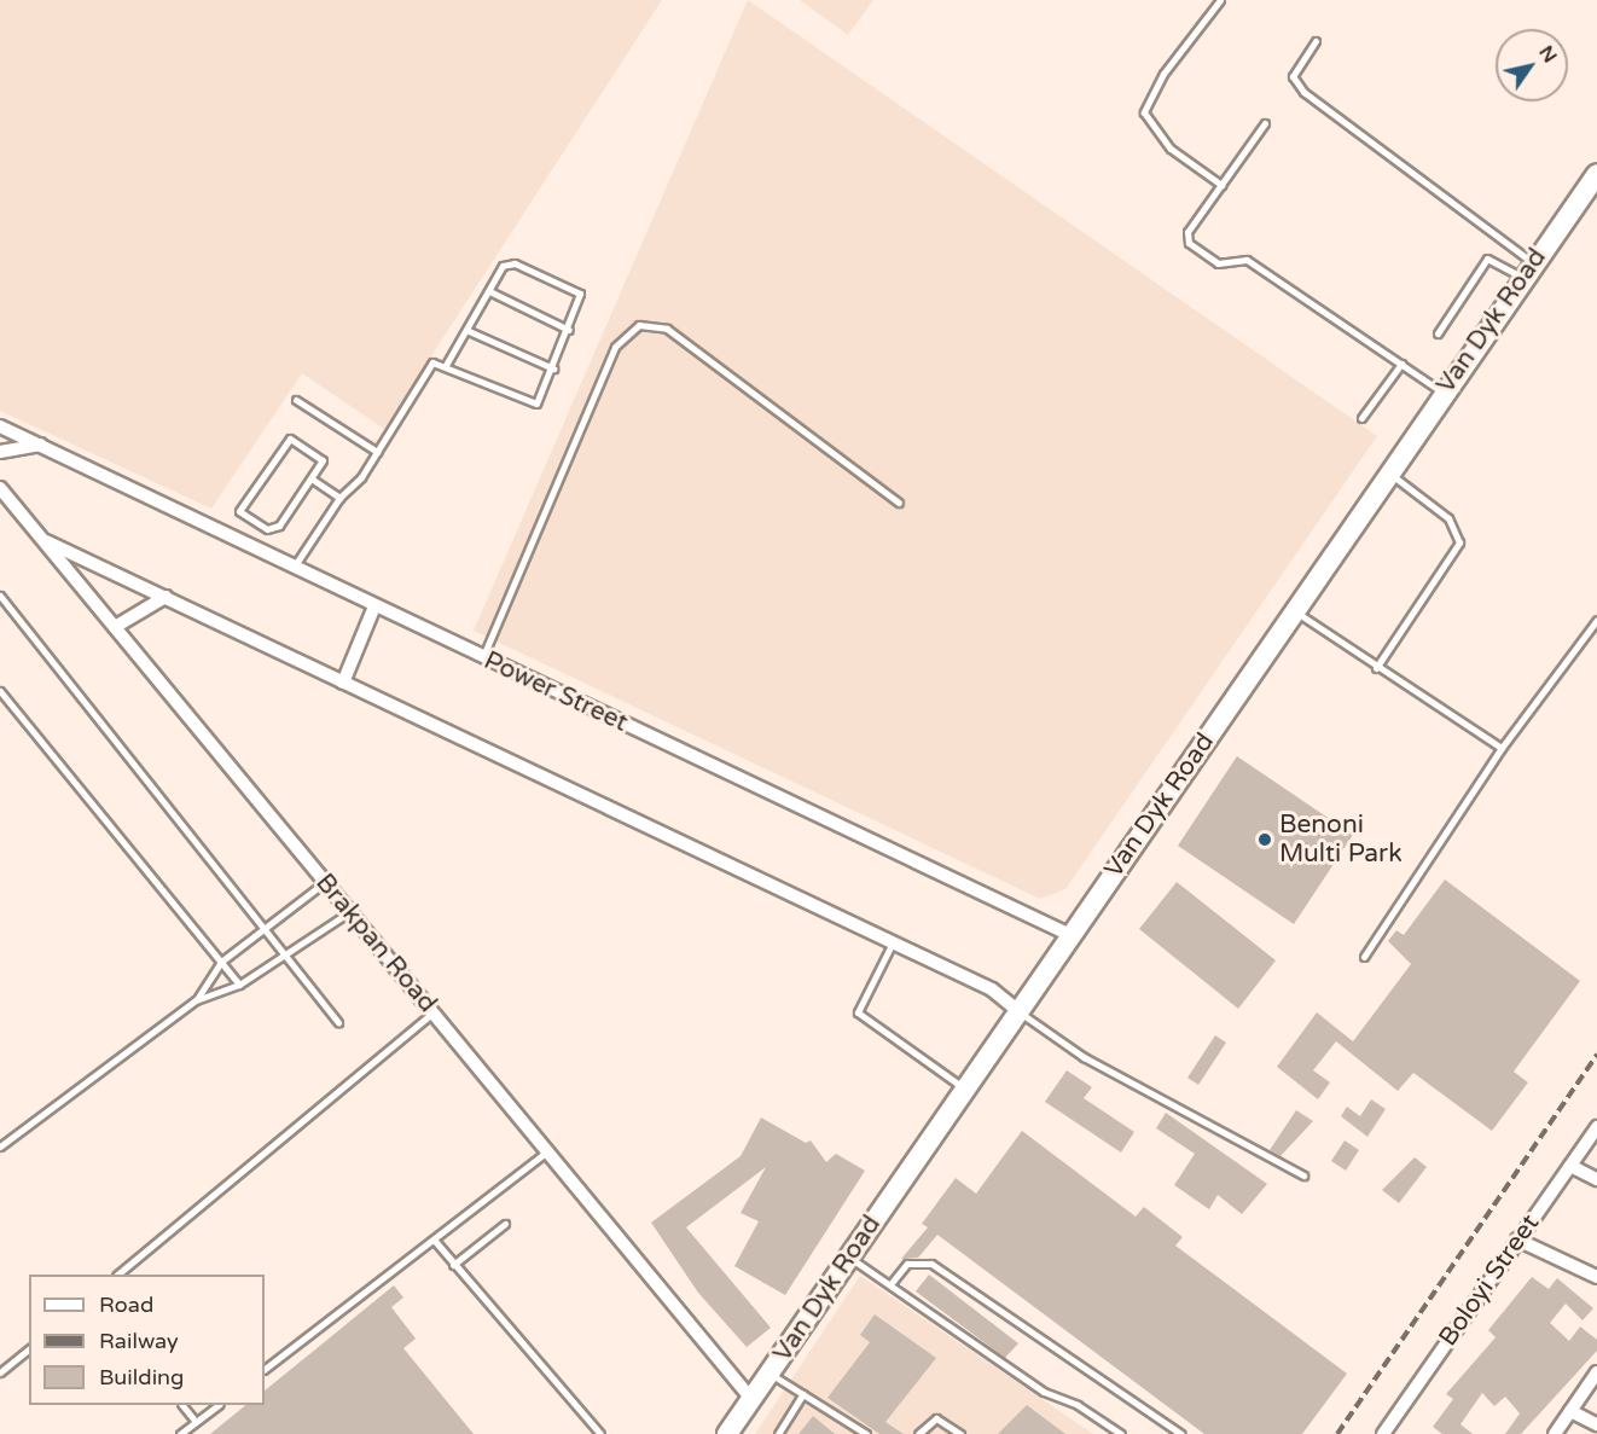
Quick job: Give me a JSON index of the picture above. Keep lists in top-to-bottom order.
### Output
{
  "streets": {
    "main road": ["Van Dyk Road"],
    "street": ["Power Street", "Brakpan Road", "Boloyi Street"]
  },
  "crossings": [
    ["Van Dyk Road", "Power Street"],
    ["Van Dyk Road", "Brakpan Road"]
  ],
  "places": ["Benoni Multi Park"],
  "legend": ["Road", "Railway", "Building"],
  "north": "top right"
}
